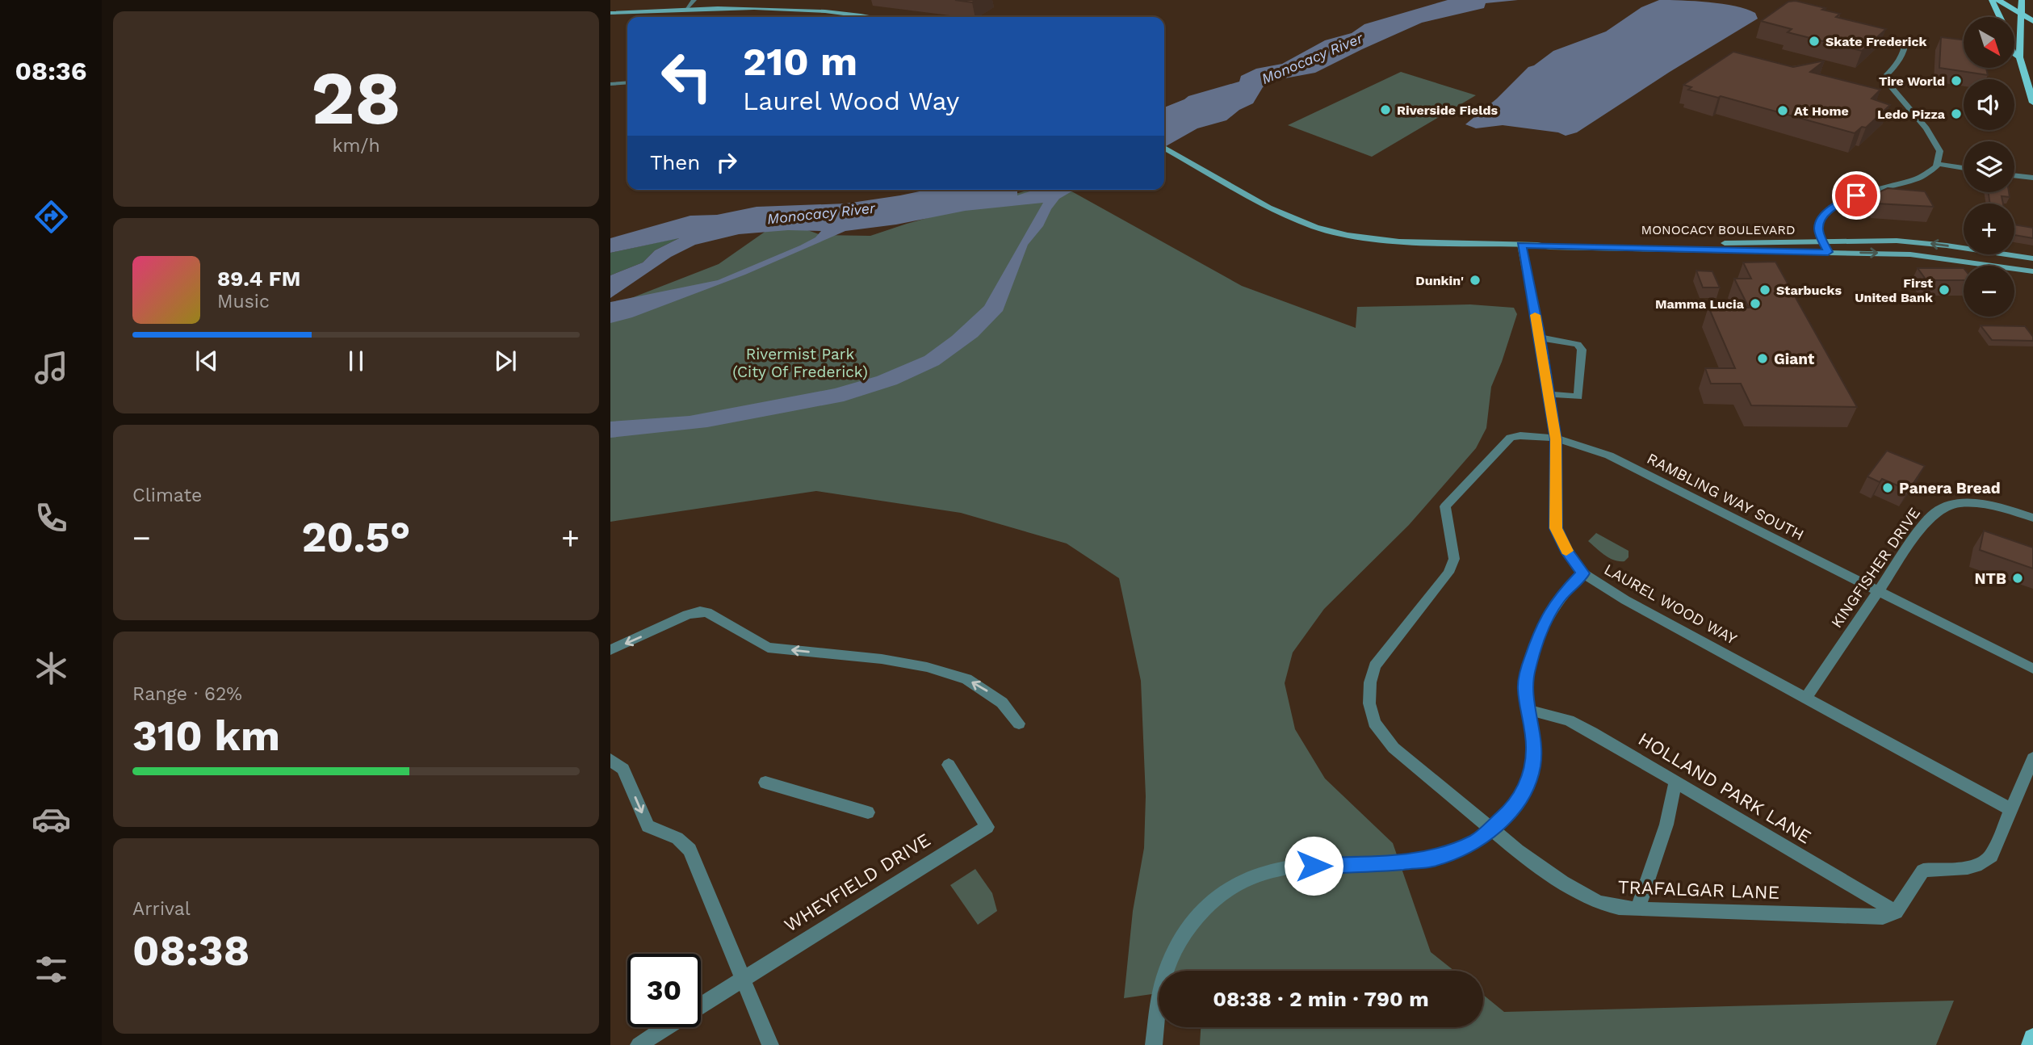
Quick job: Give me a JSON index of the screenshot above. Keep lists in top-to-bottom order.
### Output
{
  "streets": {
    "main road": ["MONOCACY BOULEVARD"],
    "street": [
      "RAMBLING WAY SOUTH",
      "KINGFISHER DRIVE",
      "LAUREL WOOD WAY",
      "HOLLAND PARK LANE",
      "WHEYFIELD DRIVE",
      "TRAFALGAR LANE"
    ]
  },
  "crossings": [
    ["MONOCACY BOULEVARD", "LAUREL WOOD WAY"],
    ["RAMBLING WAY SOUTH", "KINGFISHER DRIVE"],
    ["RAMBLING WAY SOUTH", "LAUREL WOOD WAY"],
    ["RAMBLING WAY SOUTH", "TRAFALGAR LANE"],
    ["KINGFISHER DRIVE", "LAUREL WOOD WAY"],
    ["LAUREL WOOD WAY", "TRAFALGAR LANE"],
    ["HOLLAND PARK LANE", "TRAFALGAR LANE"]
  ],
  "water": ["Monocacy River"],
  "parks": ["Rivermist Park (City Of Frederick)"],
  "places": [
    "Skate Frederick",
    "Tire World",
    "Riverside Fields",
    "At Home",
    "Ledo Pizza",
    "Dunkin'",
    "Starbucks",
    "First United Bank",
    "Mamma Lucia",
    "Giant",
    "Panera Bread",
    "NTB"
  ],
  "north": "bottom right",
  "page": {
    "tabs": "08:36",
    "tile": [
      ["28", "km/h"],
      "Climate",
      ["Range · 62%", "310 km"],
      ["Arrival", "08:38"]
    ],
    "map_buttons": ["+", "−"],
    "turn": ["210 m", "Laurel Wood Way"],
    "then": "Then",
    "song": ["89.4 FM", "Music"],
    "heat": ["−", "20.5°", "+"],
    "limit": "30",
    "trip": "08:38 · 2 min · 790 m"
  }
}
